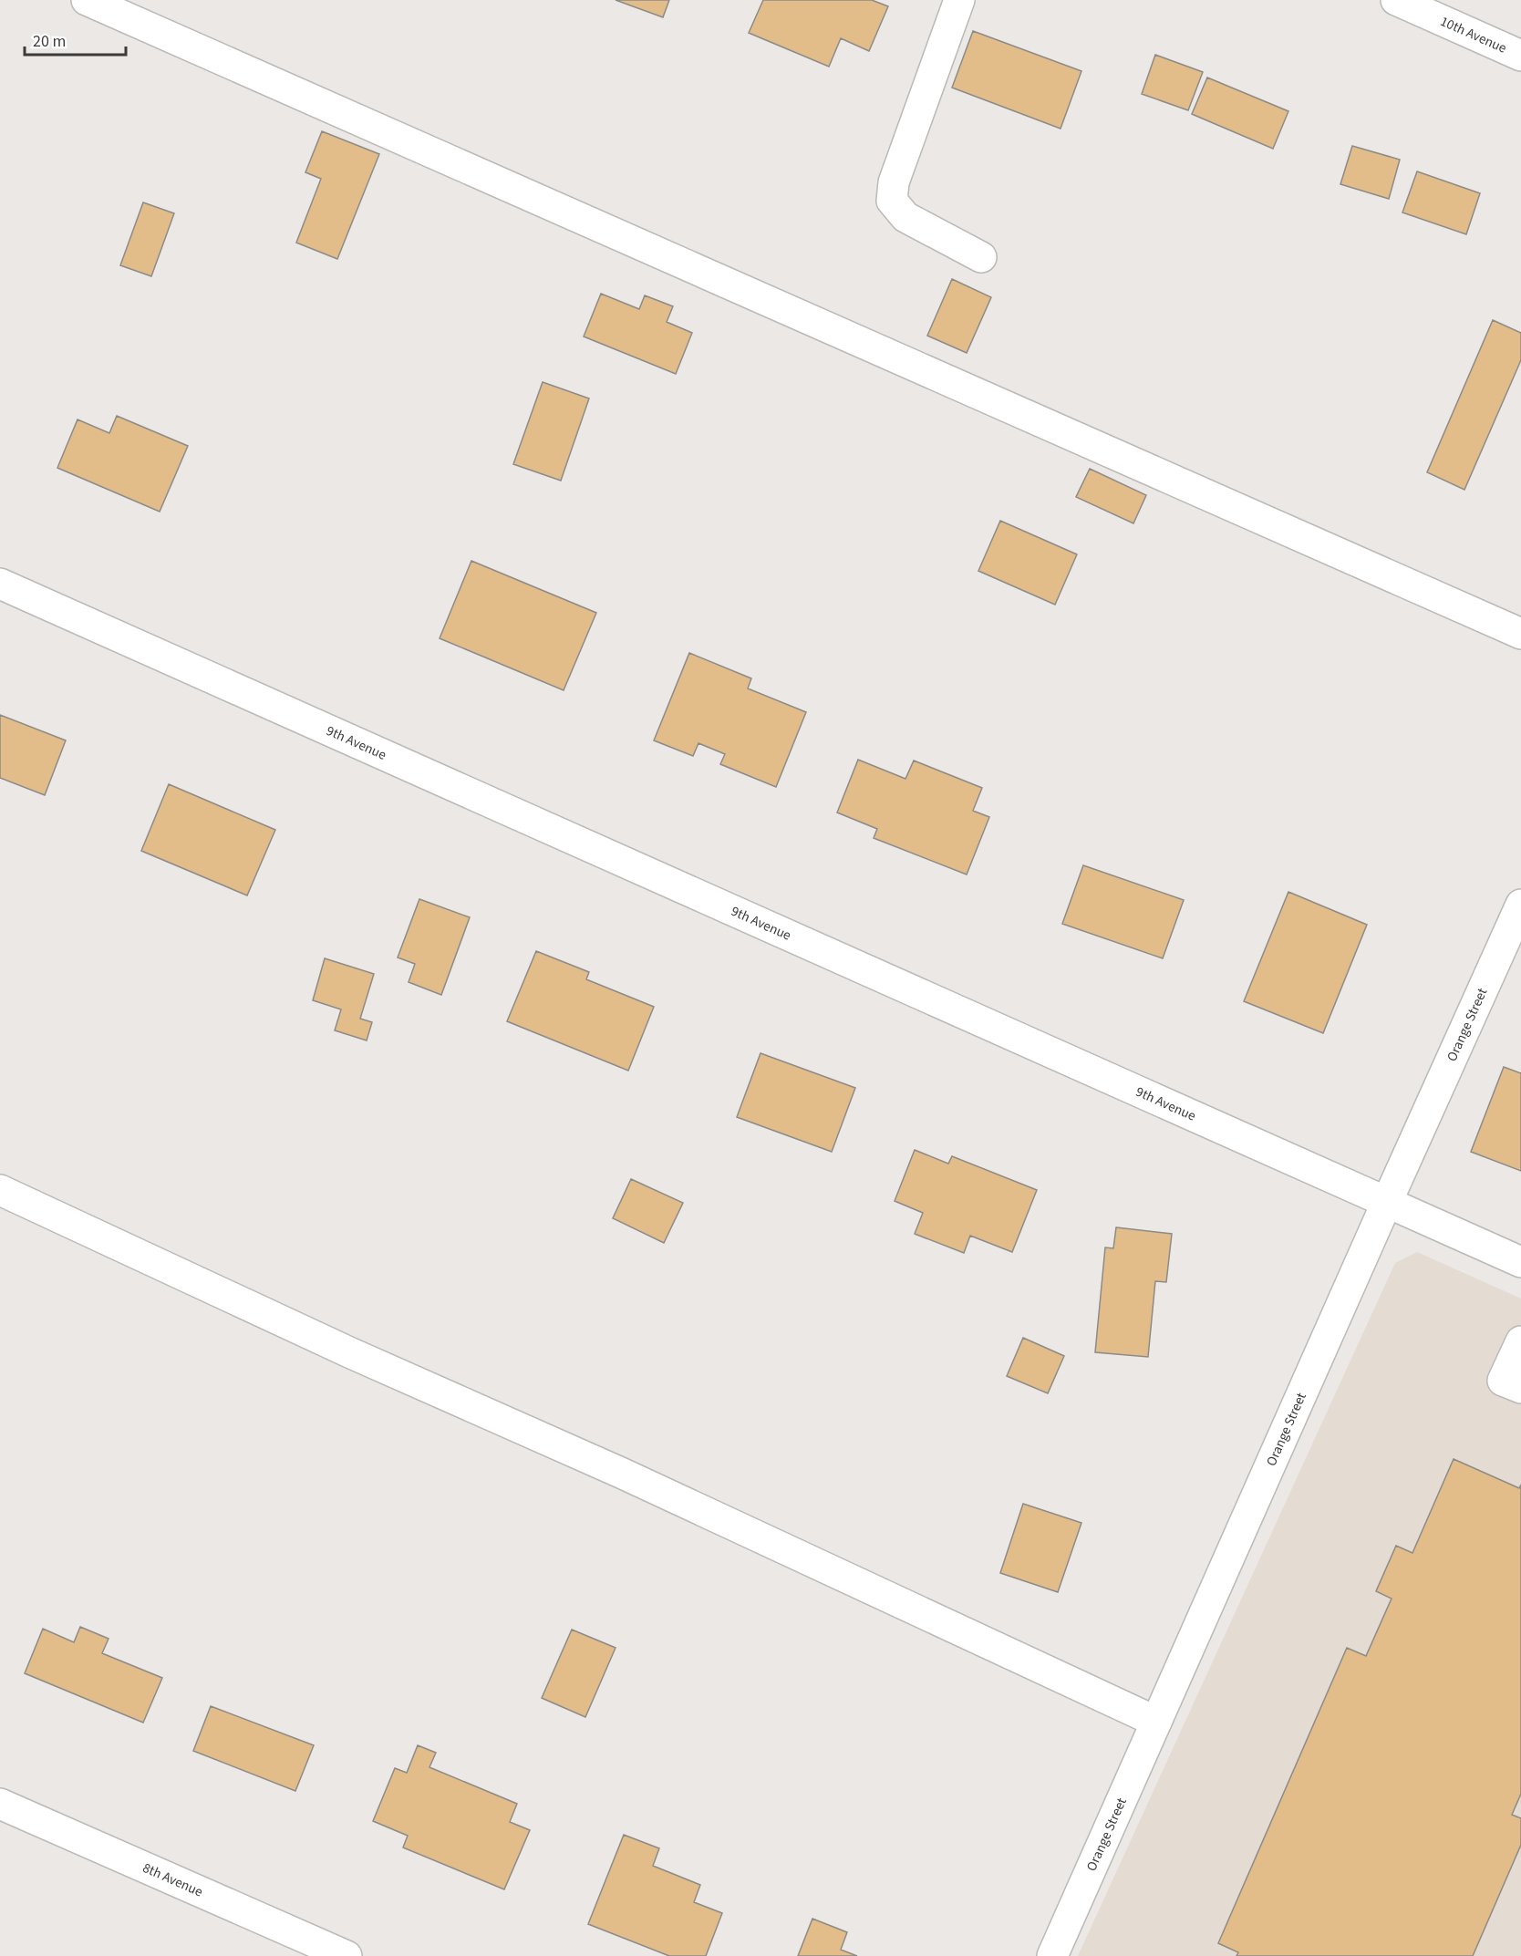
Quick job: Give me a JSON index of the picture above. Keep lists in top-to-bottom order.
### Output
{
  "streets": {
    "street": [
      "10th Avenue",
      "9th Avenue",
      "Orange Street",
      "8th Avenue"
    ]
  },
  "crossings": [
    ["9th Avenue", "Orange Street"]
  ],
  "scale_bar": "20 m"
}
